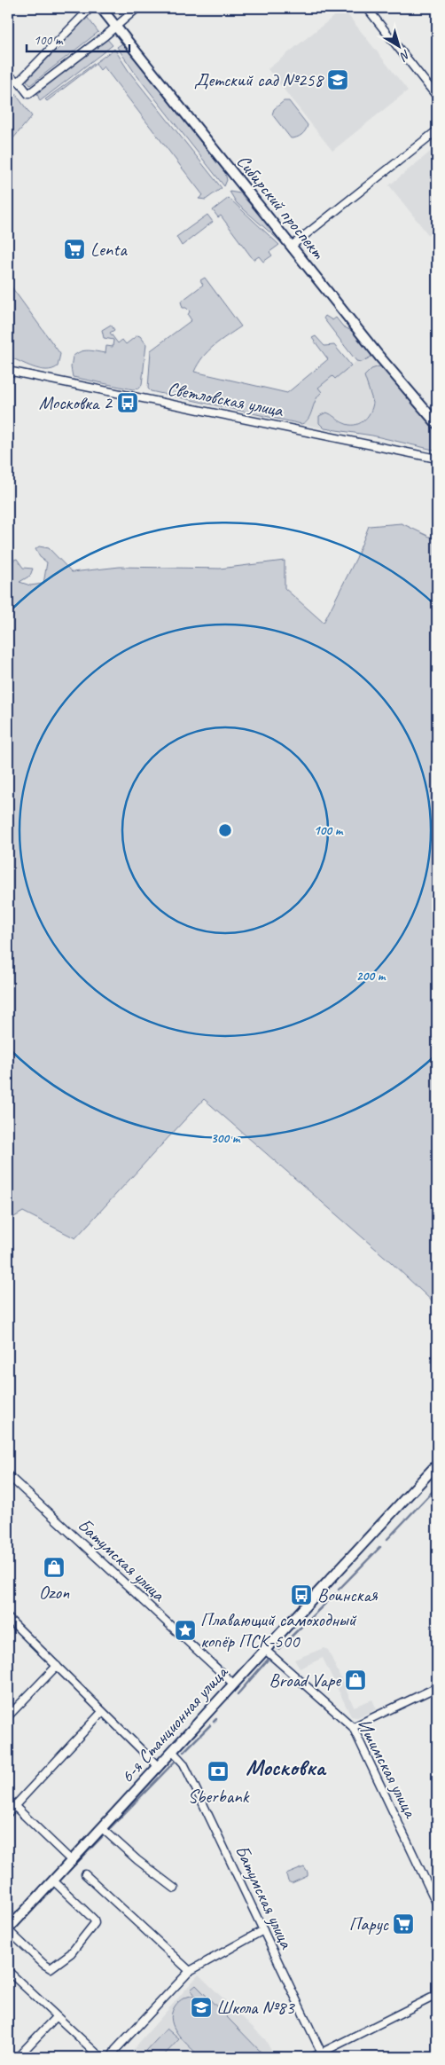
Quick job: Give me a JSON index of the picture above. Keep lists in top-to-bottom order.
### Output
{
  "streets": {
    "main road": ["Сибирский проспект", "6-я Станционная улица"],
    "street": ["Светловская улица", "Батумская улица", "Ишимская улица"]
  },
  "crossings": [
    ["Батумская улица", "6-я Станционная улица"],
    ["6-я Станционная улица", "Ишимская улица"]
  ],
  "districts": ["Московка"],
  "places": {
    "school or university": ["Детский сад №258", "Школа №83"],
    "supermarket": ["Lenta", "Парус"],
    "bus stop": ["Московка 2", "Воинская"],
    "shop": ["Ozon", "Broad Vape"],
    "place": ["Плавающий самоходный копёр ПСК-500"],
    "bank": ["Sberbank"]
  },
  "scale_bar": "100 m",
  "north": "bottom right",
  "rings": ["100 m", "200 m", "300 m"]
}
